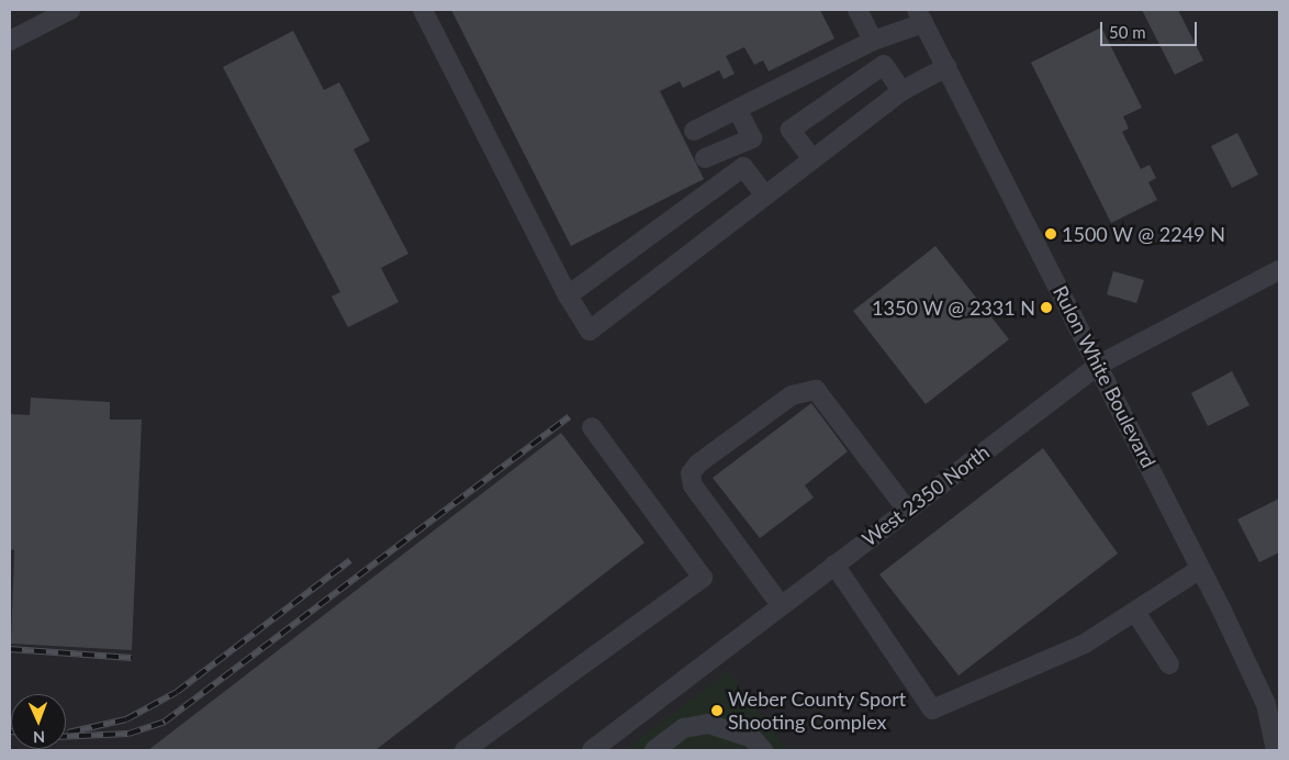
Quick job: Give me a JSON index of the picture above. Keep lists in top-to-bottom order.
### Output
{
  "streets": {
    "street": ["Rulon White Boulevard", "West 2350 North"]
  },
  "crossings": [
    ["Rulon White Boulevard", "West 2350 North"]
  ],
  "places": ["1500 W @ 2249 N", "1350 W @ 2331 N", "Weber County Sport Shooting Complex"],
  "scale_bar": "50 m",
  "north": "bottom"
}
